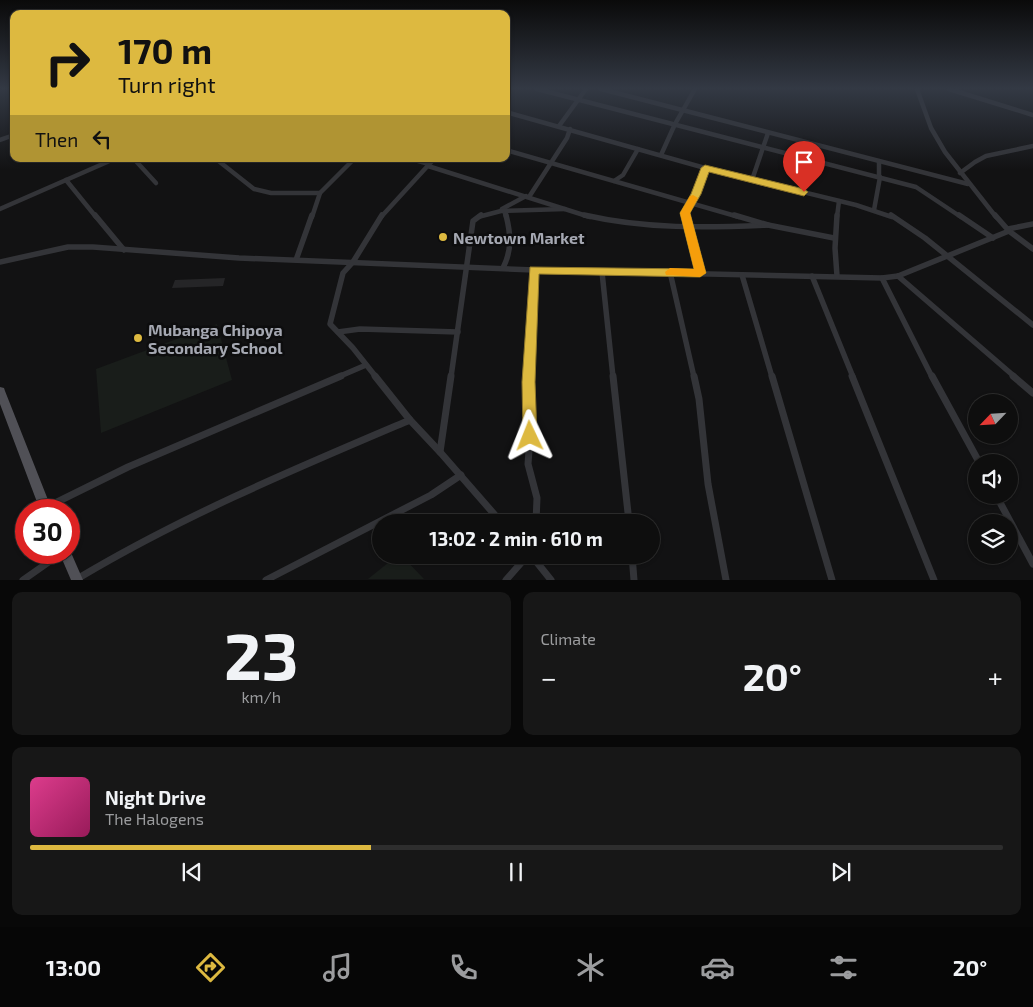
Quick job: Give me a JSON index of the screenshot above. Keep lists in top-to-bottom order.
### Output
{
  "places": ["Newtown Market", "Mubanga Chipoya Secondary School"],
  "north": "bottom left",
  "page": {
    "turn": ["170 m", "Turn right"],
    "then": "Then",
    "limit": "30",
    "trip": "13:02 · 2 min · 610 m",
    "tile": [
      ["23", "km/h"],
      "Climate"
    ],
    "heat": ["−", "20°", "+"],
    "song": ["Night Drive", "The Halogens"],
    "tabs": ["13:00", "20°"]
  }
}
